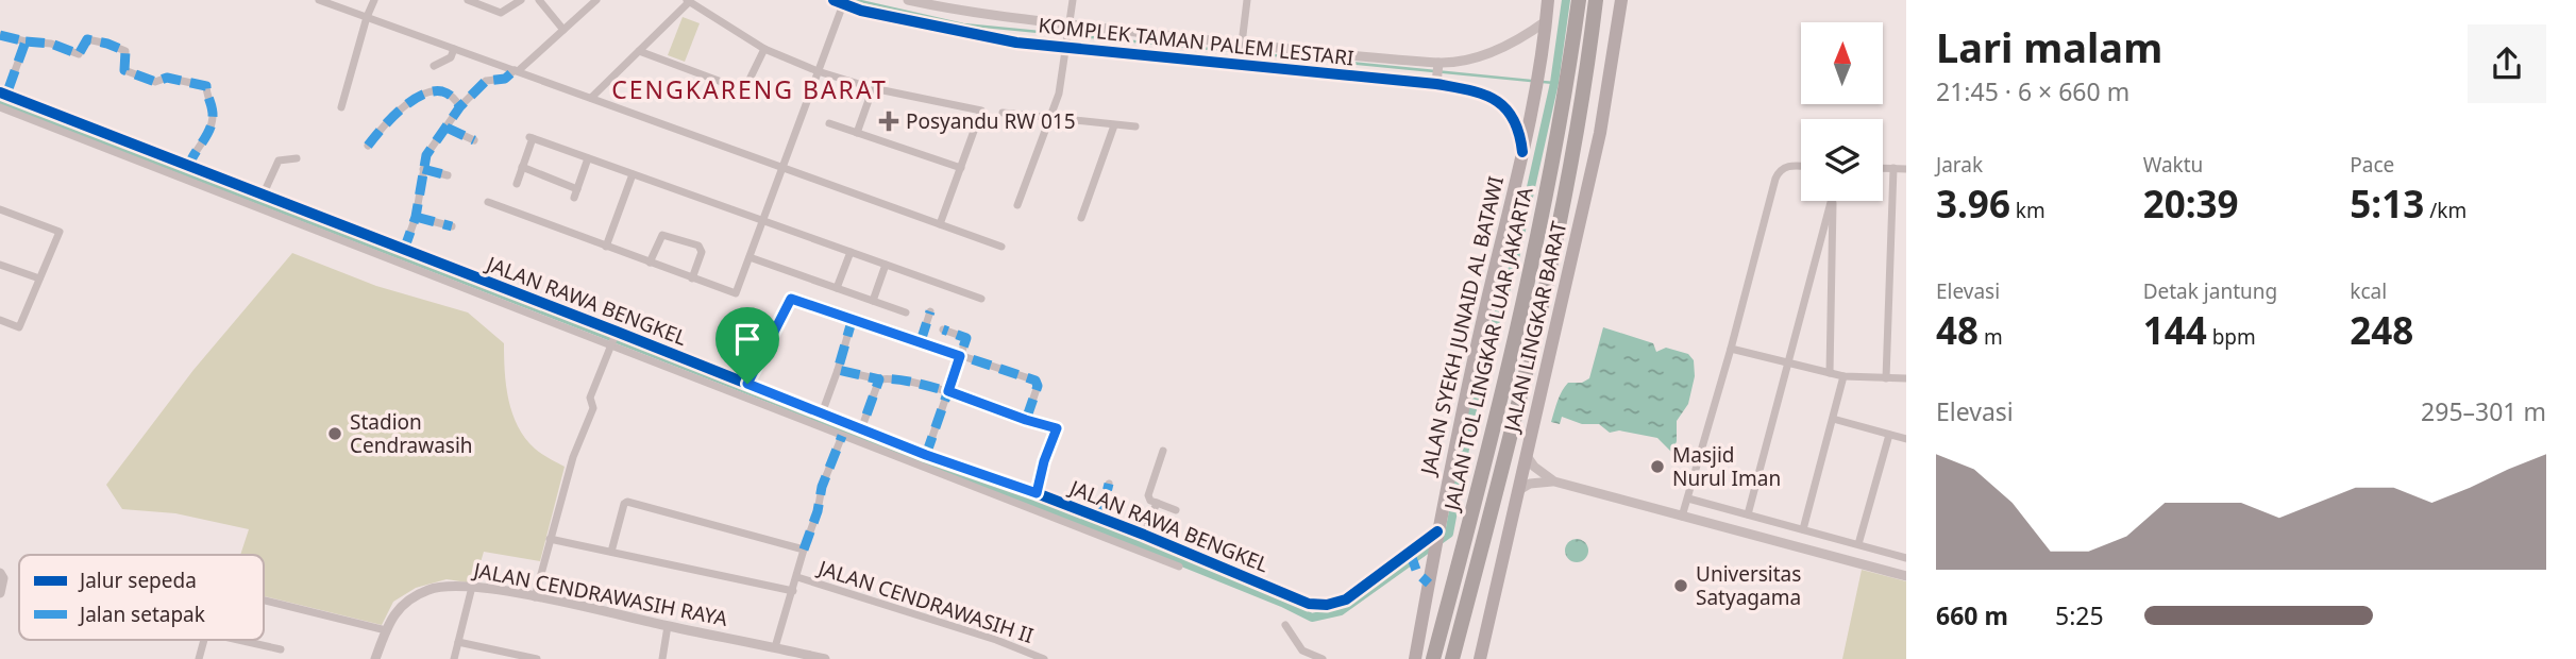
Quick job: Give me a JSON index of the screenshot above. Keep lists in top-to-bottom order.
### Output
{
  "streets": {
    "highway": ["JALAN TOL LINGKAR LUAR JAKARTA"],
    "main road": ["JALAN SYEKH JUNAID AL BATAWI", "JALAN LINGKAR BARAT"],
    "street": [
      "KOMPLEK TAMAN PALEM LESTARI",
      "JALAN RAWA BENGKEL",
      "JALAN CENDRAWASIH RAYA",
      "JALAN CENDRAWASIH II"
    ]
  },
  "crossings": [
    ["KOMPLEK TAMAN PALEM LESTARI", "JALAN SYEKH JUNAID AL BATAWI"],
    ["JALAN RAWA BENGKEL", "JALAN SYEKH JUNAID AL BATAWI"]
  ],
  "districts": ["CENGKARENG BARAT"],
  "places": {
    "health": ["Posyandu RW 015"],
    "other": ["Stadion Cendrawasih", "Masjid Nurul Iman", "Universitas Satyagama"]
  },
  "legend": ["Jalur sepeda", "Jalan setapak"],
  "north": "top",
  "page": {
    "heading": ["Lari malam", "21:45 · 6 × 660 m"],
    "stats": [
      ["Jarak", "3.96 km"],
      ["Waktu", "20:39"],
      ["Pace", "5:13 /km"],
      ["Elevasi", "48 m"],
      ["Detak jantung", "144 bpm"],
      ["kcal", "248"]
    ],
    "chart": ["Elevasi", "295–301 m"],
    "list": [
      {
        "name": "660 m",
        "note": "5:25"
      }
    ]
  }
}
